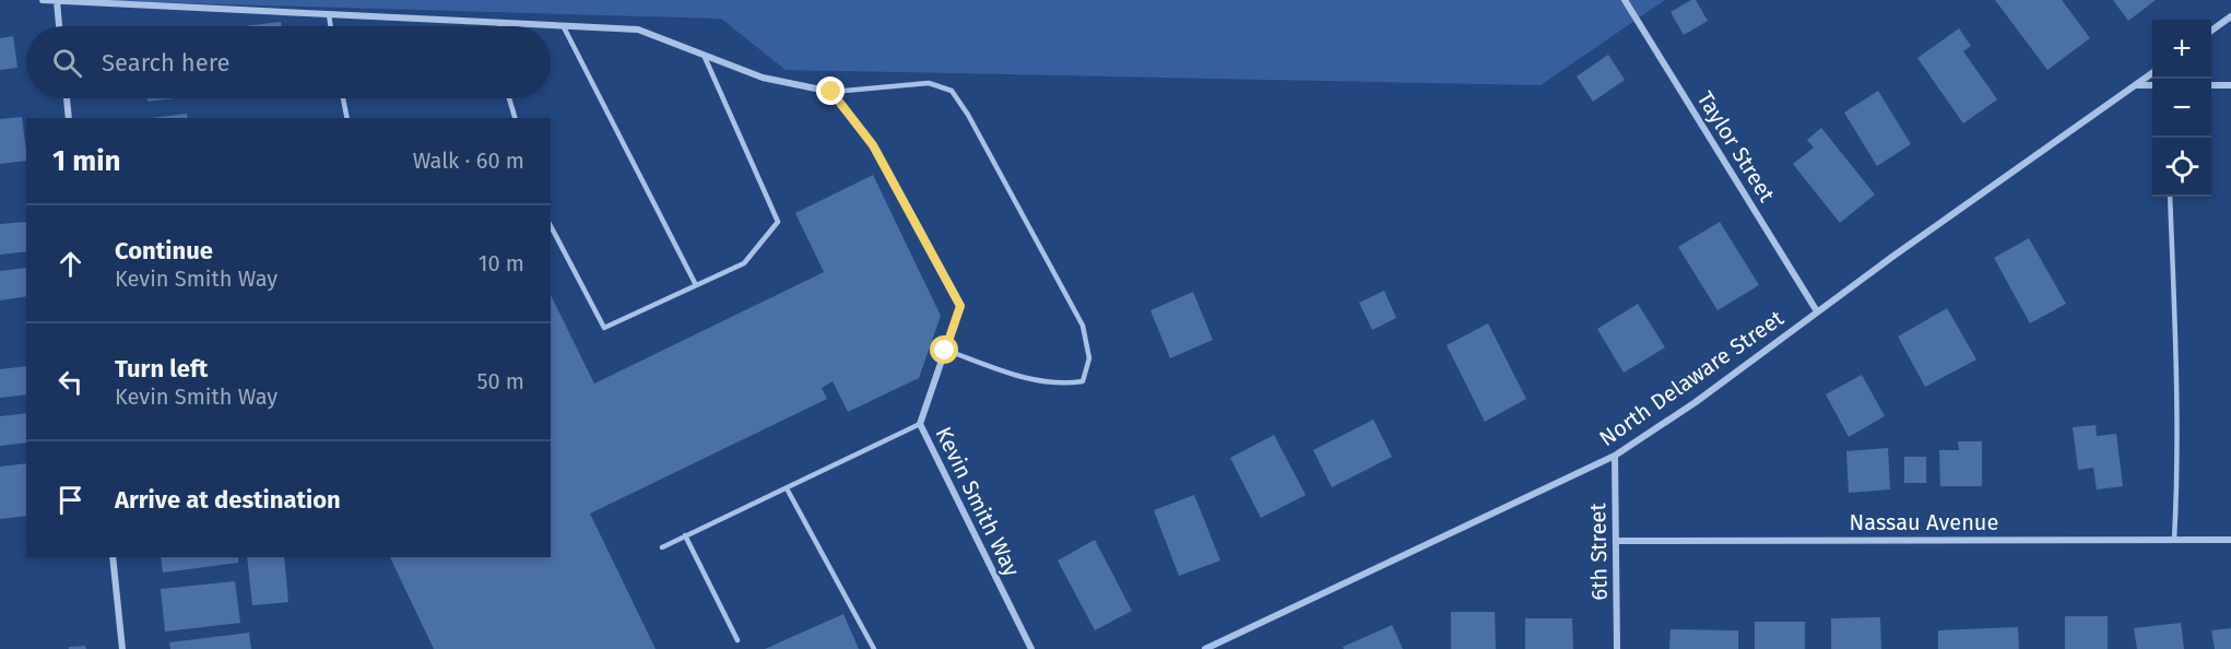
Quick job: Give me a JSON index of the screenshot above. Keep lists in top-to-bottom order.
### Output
{
  "streets": {
    "street": [
      "Taylor Street",
      "North Delaware Street",
      "Kevin Smith Way",
      "Nassau Avenue",
      "6th Street"
    ]
  },
  "crossings": [
    ["Taylor Street", "North Delaware Street"],
    ["North Delaware Street", "6th Street"],
    ["Nassau Avenue", "6th Street"]
  ],
  "page": {
    "map_buttons": ["+", "−"],
    "search": "Search here",
    "heading": ["1 min", "Walk · 60 m"],
    "list": [
      ["Continue", "Kevin Smith Way", "10 m"],
      ["Turn left", "Kevin Smith Way", "50 m"],
      "Arrive at destination"
    ]
  }
}
